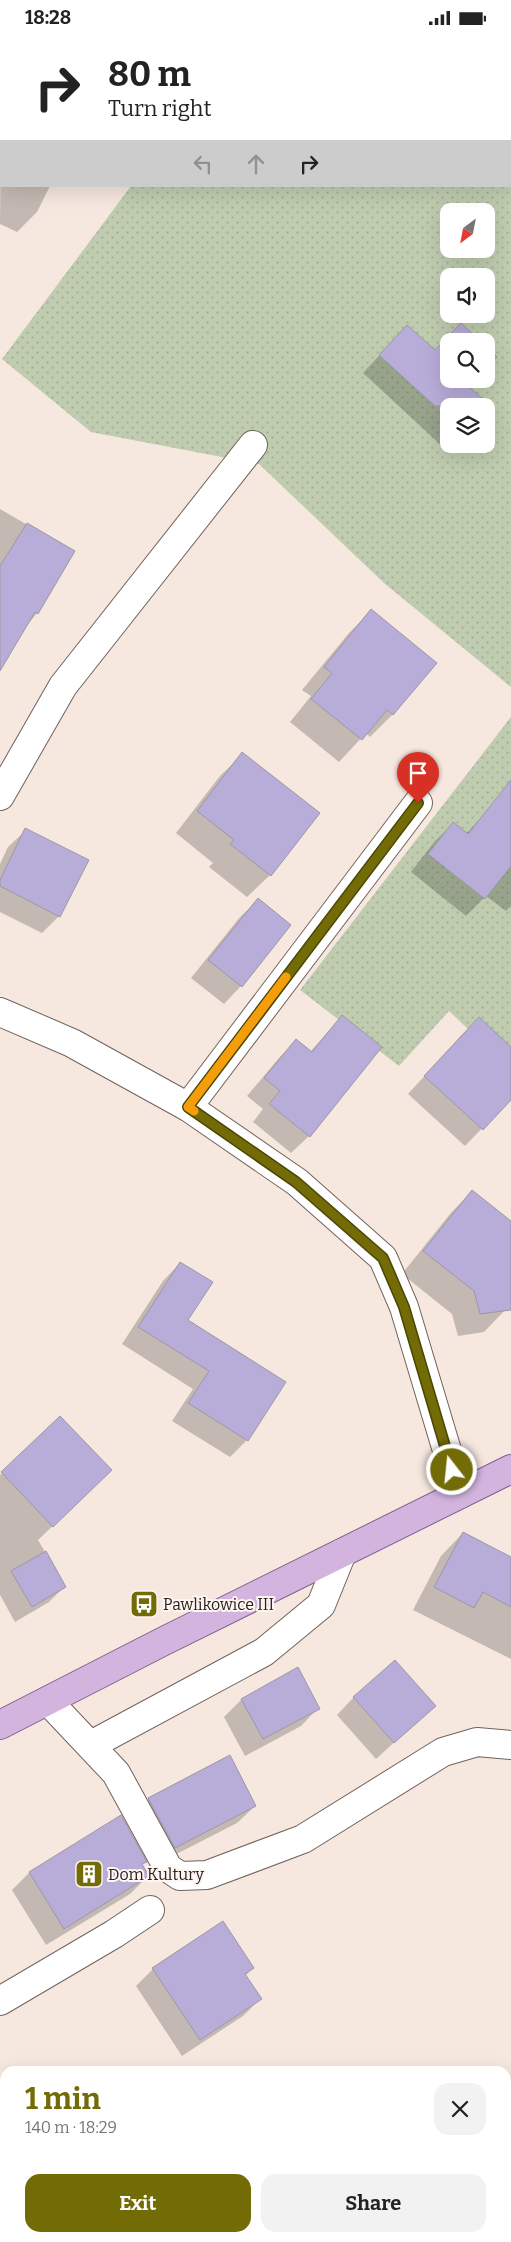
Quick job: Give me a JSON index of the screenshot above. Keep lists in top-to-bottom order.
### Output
{
  "places": {
    "bus stop": ["Pawlikowice III"],
    "building": ["Dom Kultury"]
  },
  "north": "bottom left",
  "page": {
    "status": "18:28",
    "turn": ["80 m", "Turn right"],
    "heading": ["1 min", "140 m · 18:29"],
    "buttons": ["Exit", "Share"]
  }
}
